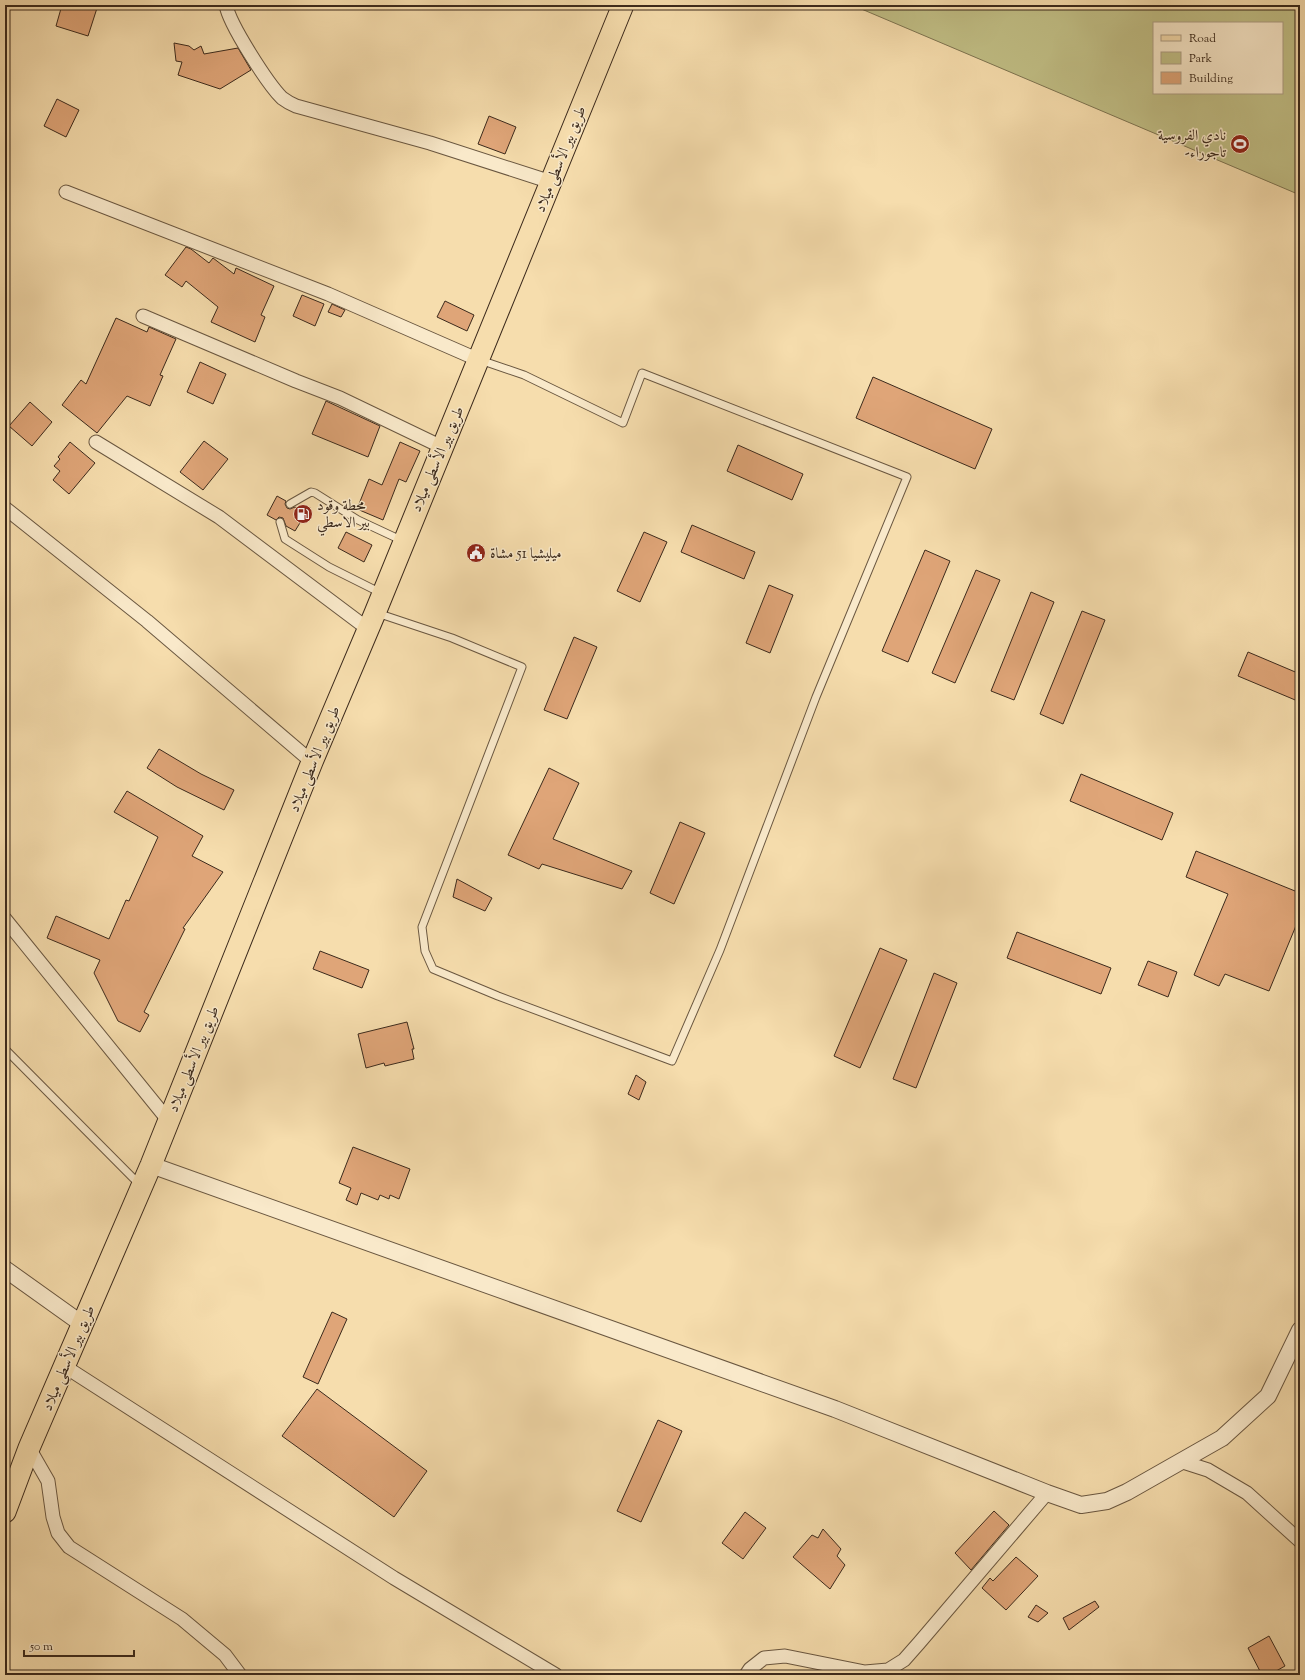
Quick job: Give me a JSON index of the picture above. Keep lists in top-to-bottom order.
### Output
{
  "streets": {
    "main road": ["طريق بير الأسطى ميلاد"]
  },
  "places": {
    "sports": ["نادي الفروسية -تاجوراء"],
    "fuel station": ["محطة وقود بير الاسطي"],
    "public building": ["ميليشيا 51 مشاة"]
  },
  "legend": ["Road", "Park", "Building"],
  "scale_bar": "50 m"
}
